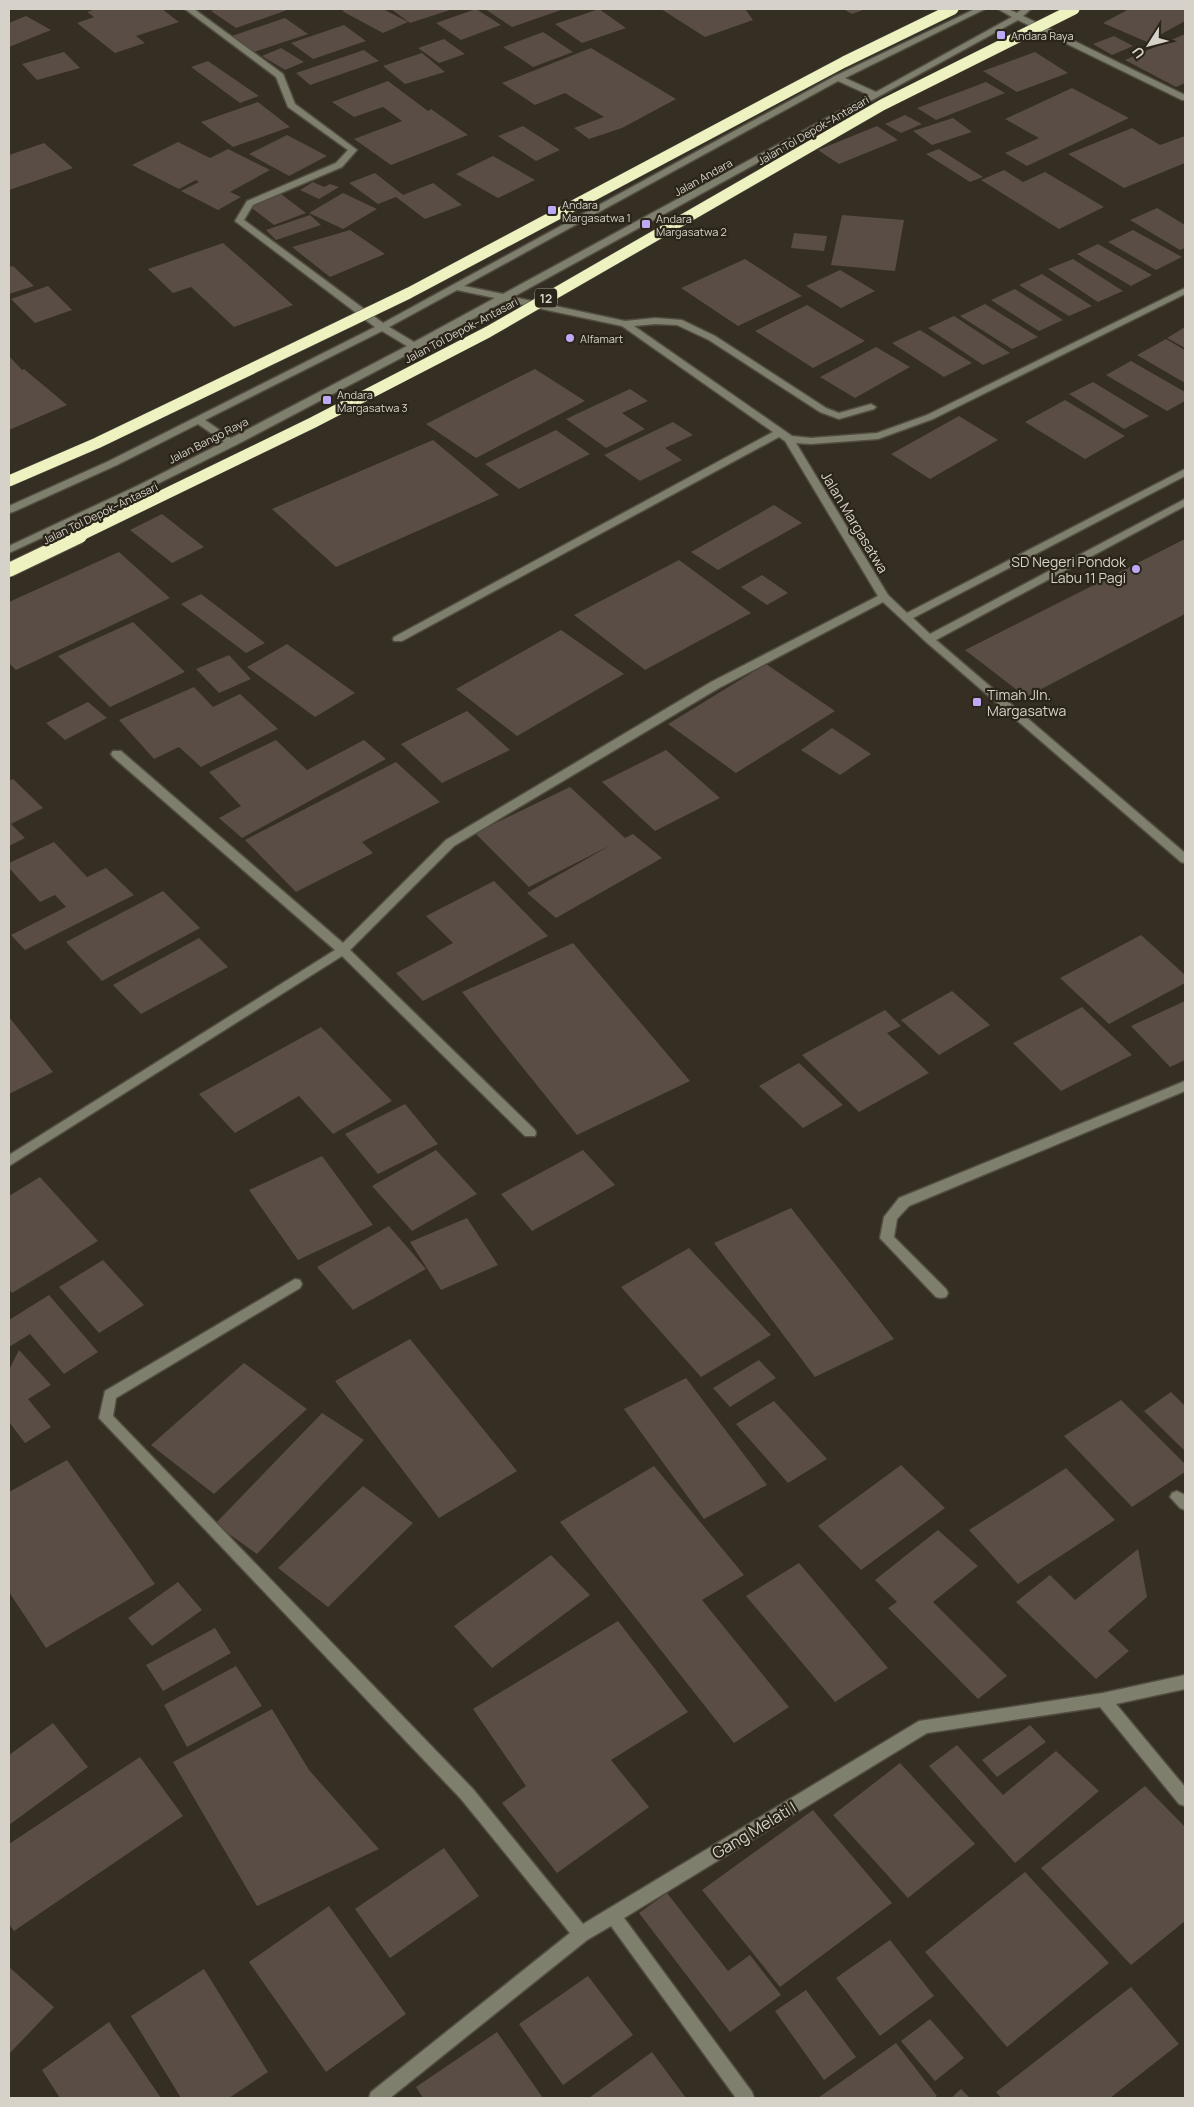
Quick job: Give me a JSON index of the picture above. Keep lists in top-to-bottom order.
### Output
{
  "streets": {
    "highway": ["Jalan Tol Depok–Antasari", "12"],
    "street": [
      "Jalan Andara",
      "Jalan Bango Raya",
      "Jalan Margasatwa",
      "Gang Melati I"
    ]
  },
  "crossings": [
    ["Jalan Andara", "Jalan Bango Raya"],
    ["Jalan Andara", "Jalan Margasatwa"]
  ],
  "places": {
    "transit": [
      "Andara Raya",
      "Andara Margasatwa 1",
      "Andara Margasatwa 2",
      "Andara Margasatwa 3",
      "Timah Jln. Margasatwa"
    ],
    "other": ["Alfamart", "SD Negeri Pondok Labu 11 Pagi"]
  },
  "north": "bottom left"
}
